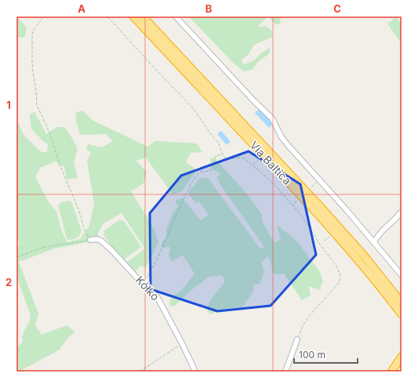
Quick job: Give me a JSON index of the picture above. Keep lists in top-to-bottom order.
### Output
{
  "streets": {
    "highway": ["Via Baltica"],
    "street": ["Kółko"]
  },
  "scale_bar": "100 m",
  "grid": {
    "columns": ["A", "B", "C"],
    "rows": ["1", "2"]
  }
}
